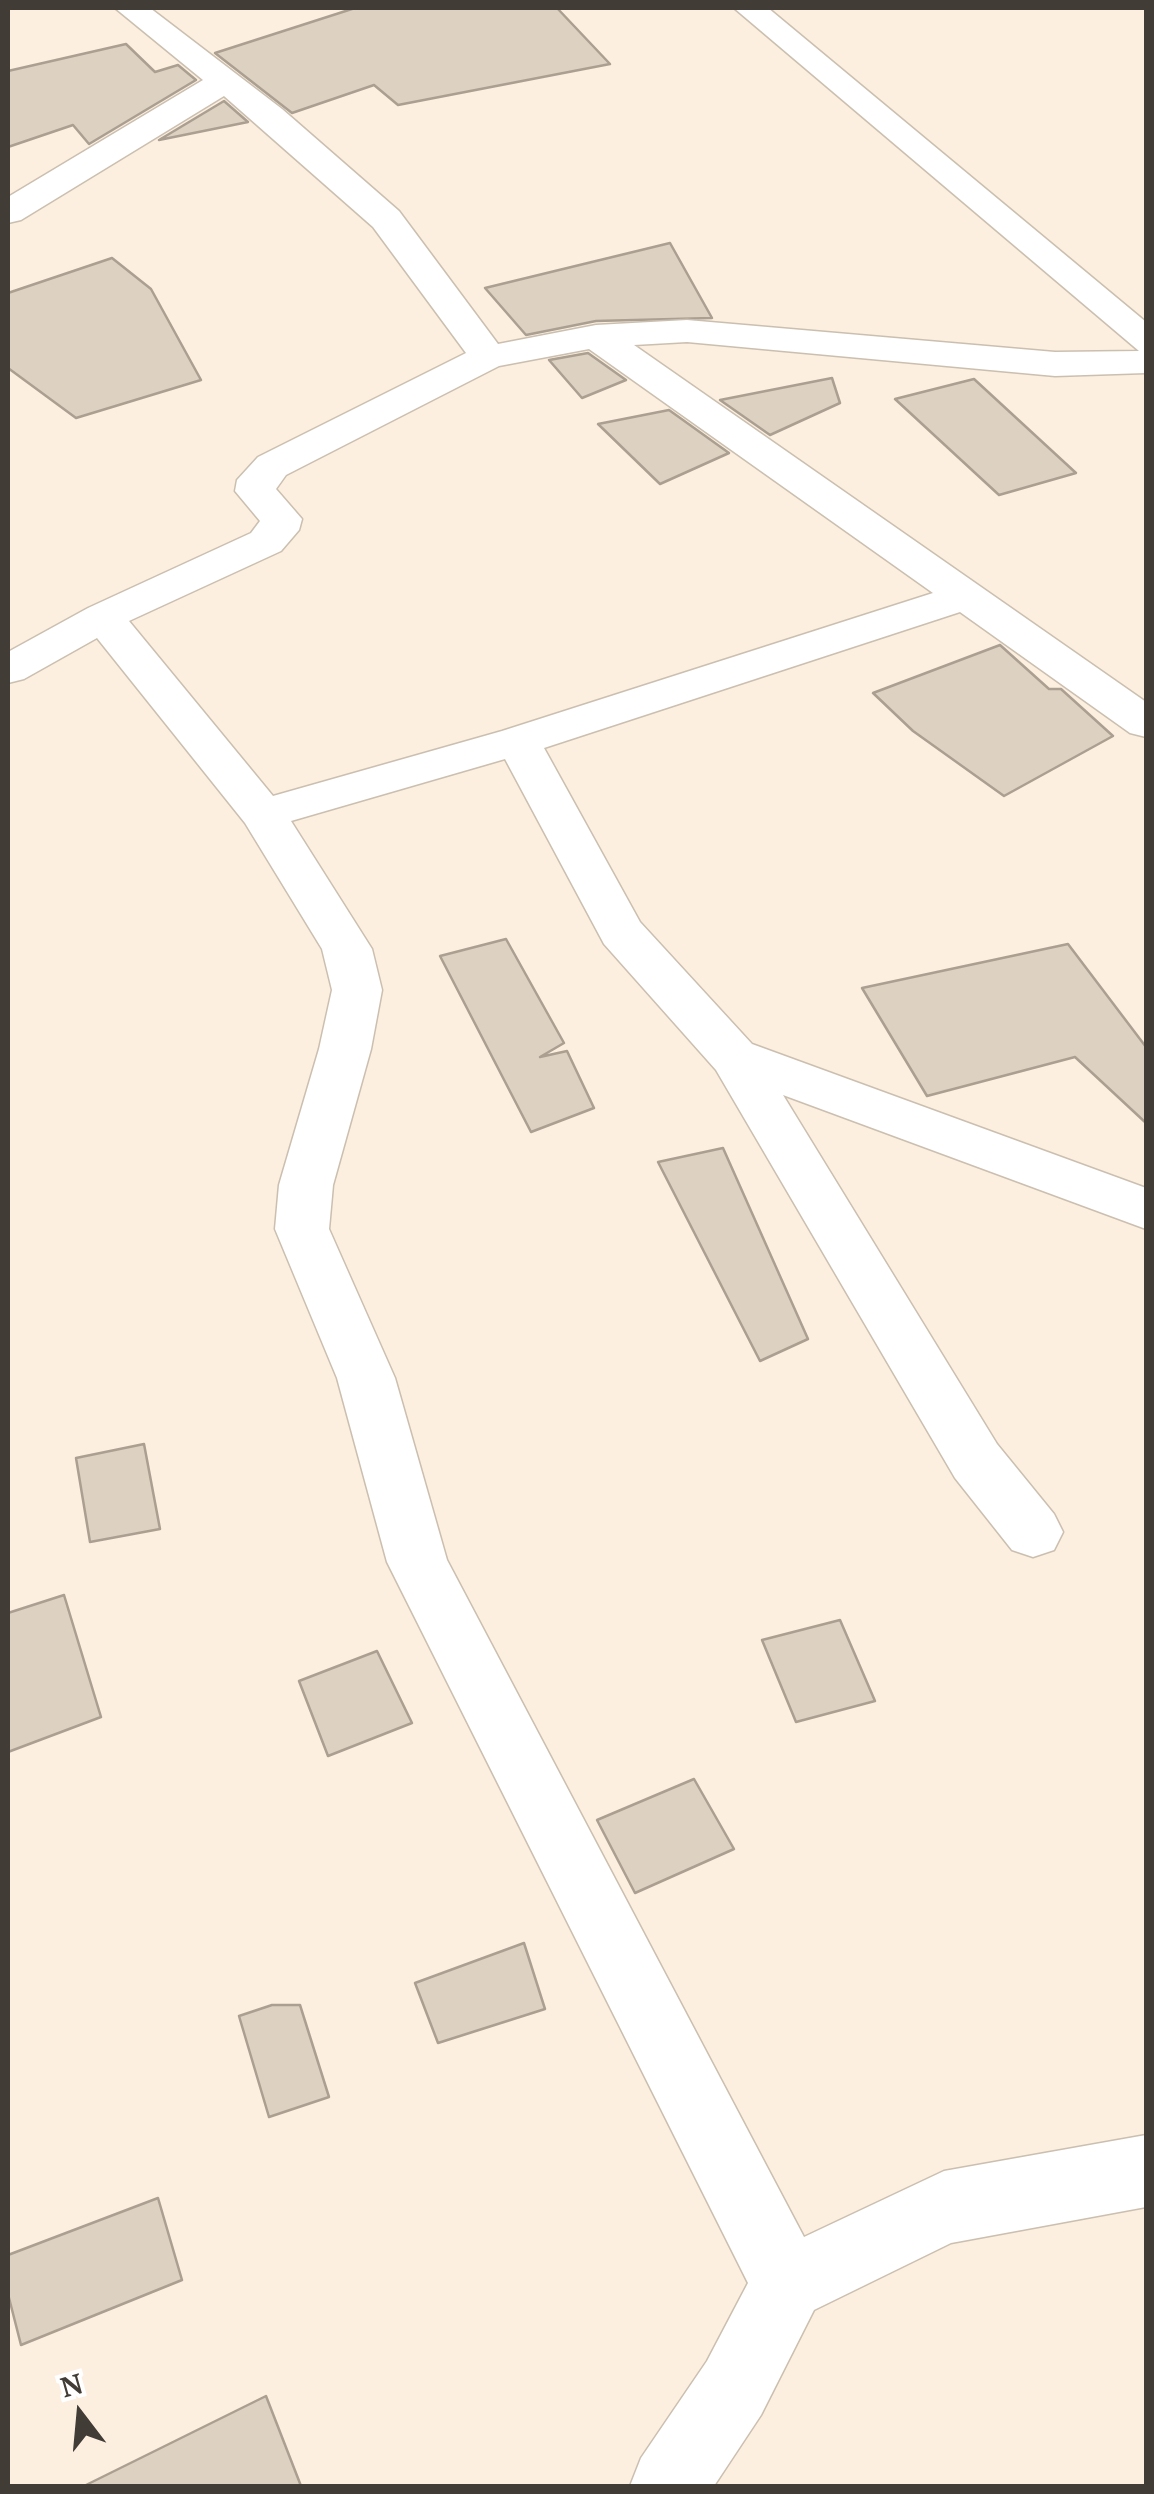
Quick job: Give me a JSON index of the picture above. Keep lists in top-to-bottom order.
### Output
{
  "north": "top"
}
